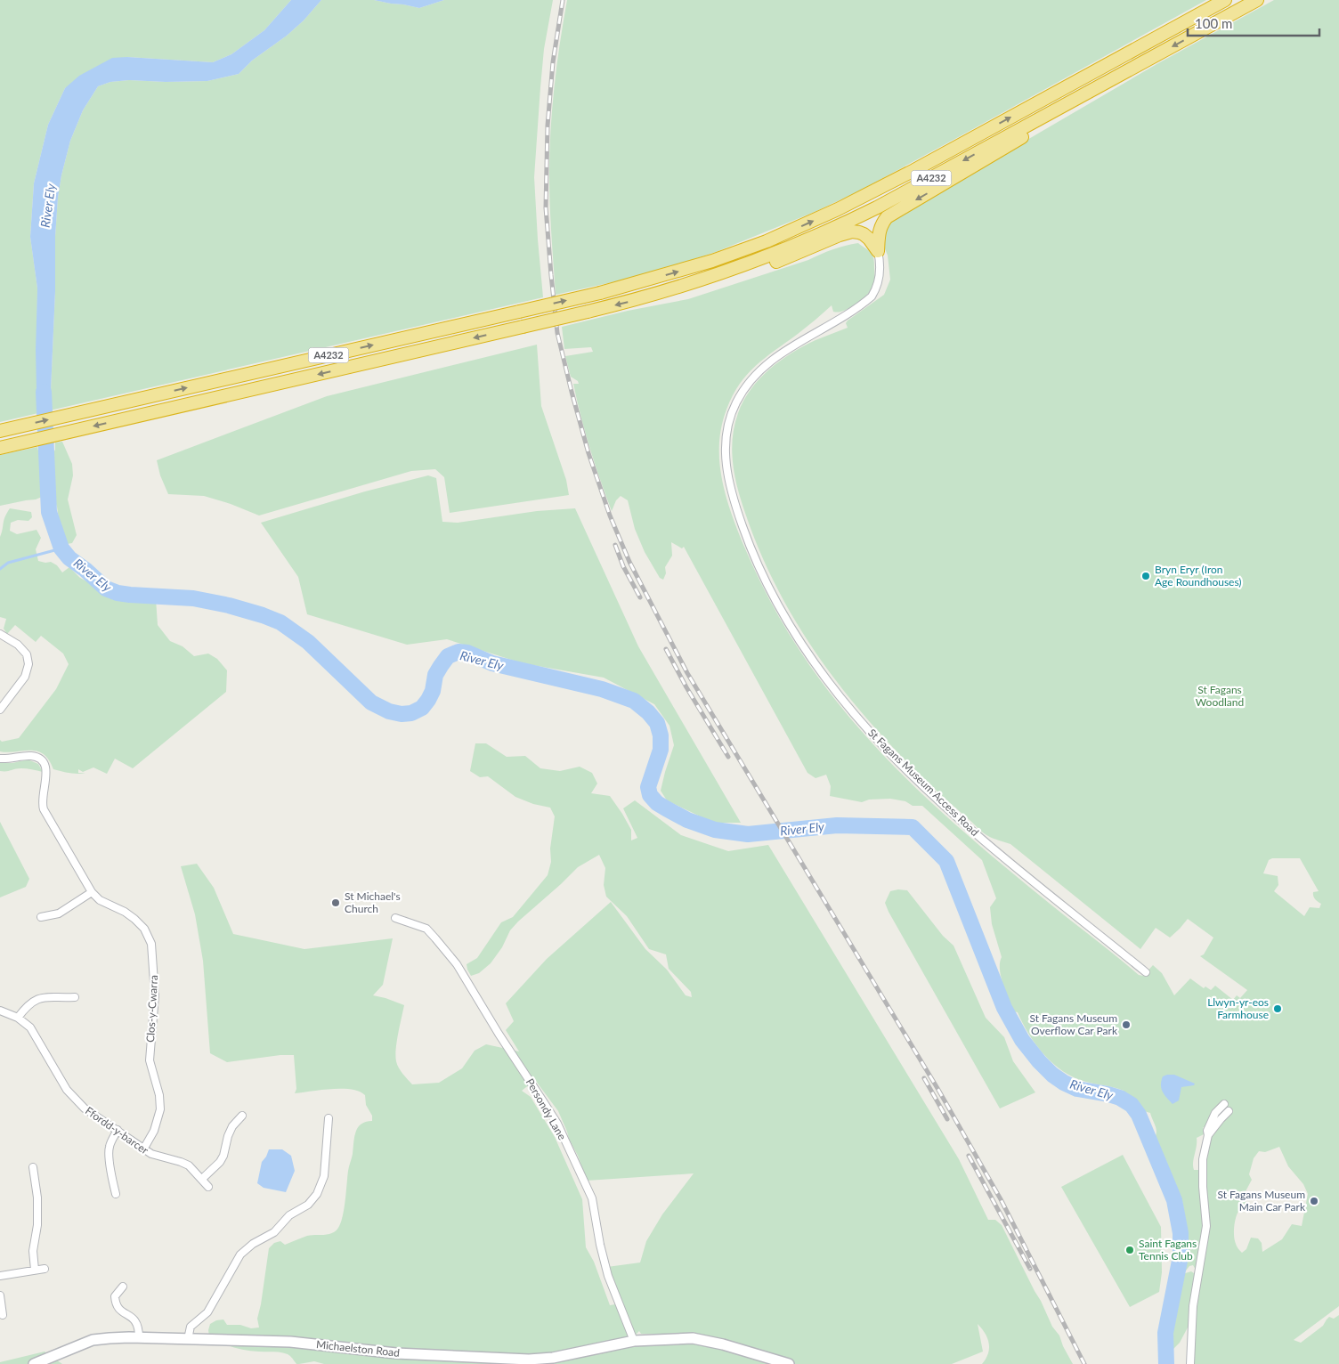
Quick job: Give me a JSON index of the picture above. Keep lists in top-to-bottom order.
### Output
{
  "streets": {
    "highway": ["A4232"],
    "street": [
      "St Fagans Museum Access Road",
      "Clos-y-Cwarra",
      "Persondy Lane",
      "Ffordd-y-barcer",
      "Michaelston Road"
    ]
  },
  "crossings": [
    ["Clos-y-Cwarra", "Ffordd-y-barcer"],
    ["Persondy Lane", "Michaelston Road"]
  ],
  "water": ["River Ely"],
  "parks": ["St Fagans Woodland"],
  "places": [
    "Bryn Eryr (Iron Age Roundhouses)",
    "St Michael's Church",
    "Llwyn-yr-eos Farmhouse",
    "St Fagans Museum Overflow Car Park",
    "St Fagans Museum Main Car Park",
    "Saint Fagans Tennis Club"
  ],
  "scale_bar": "100 m"
}
